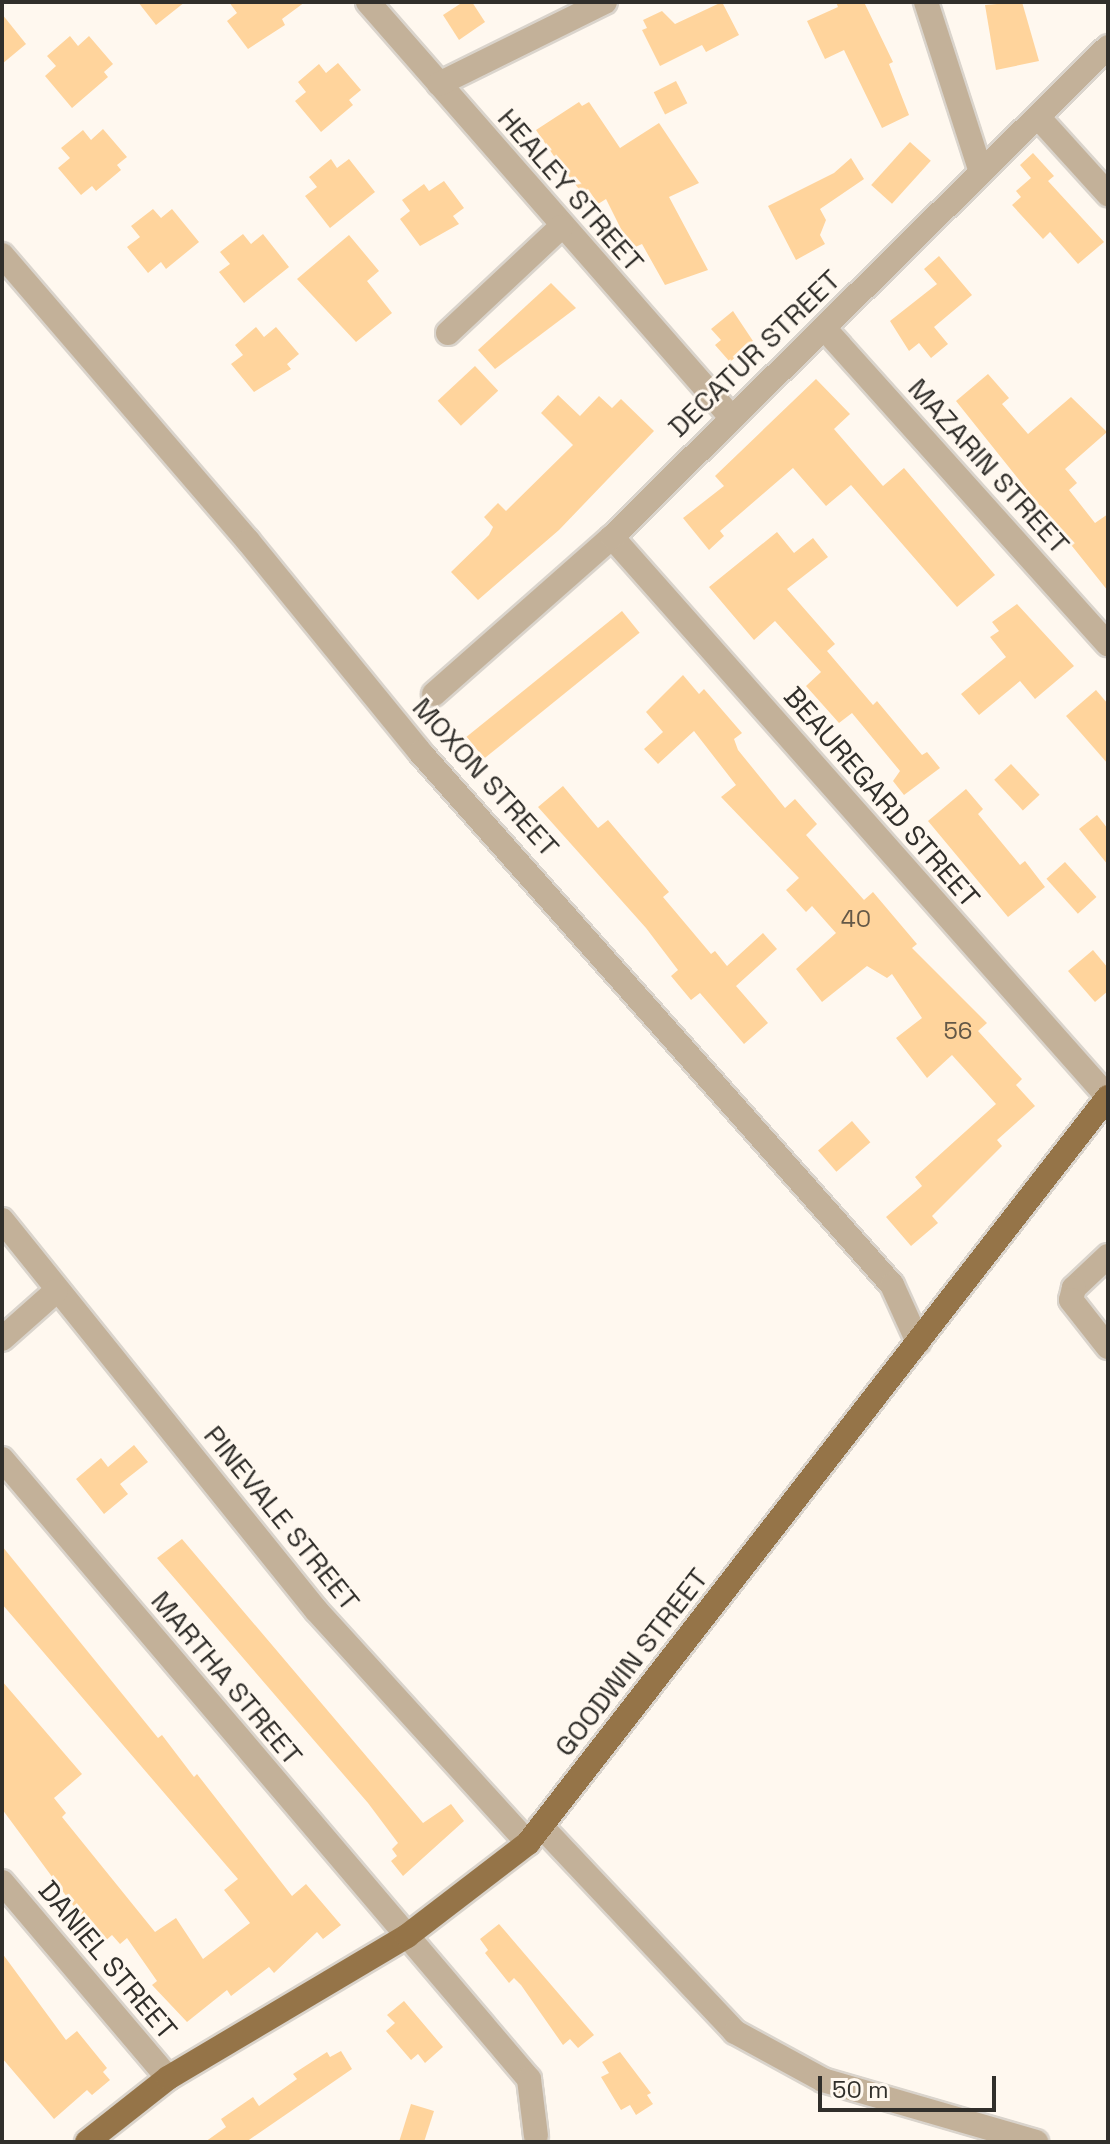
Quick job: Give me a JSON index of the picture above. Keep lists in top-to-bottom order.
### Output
{
  "streets": {
    "main road": ["GOODWIN STREET"],
    "street": [
      "HEALEY STREET",
      "DECATUR STREET",
      "MAZARIN STREET",
      "MOXON STREET",
      "BEAUREGARD STREET",
      "PINEVALE STREET",
      "MARTHA STREET",
      "DANIEL STREET"
    ]
  },
  "crossings": [
    ["HEALEY STREET", "DECATUR STREET"],
    ["DECATUR STREET", "MAZARIN STREET"],
    ["DECATUR STREET", "BEAUREGARD STREET"],
    ["MOXON STREET", "GOODWIN STREET"],
    ["BEAUREGARD STREET", "GOODWIN STREET"],
    ["PINEVALE STREET", "GOODWIN STREET"],
    ["GOODWIN STREET", "MARTHA STREET"],
    ["GOODWIN STREET", "DANIEL STREET"]
  ],
  "house_numbers": ["40", "56"],
  "scale_bar": "50 m"
}
